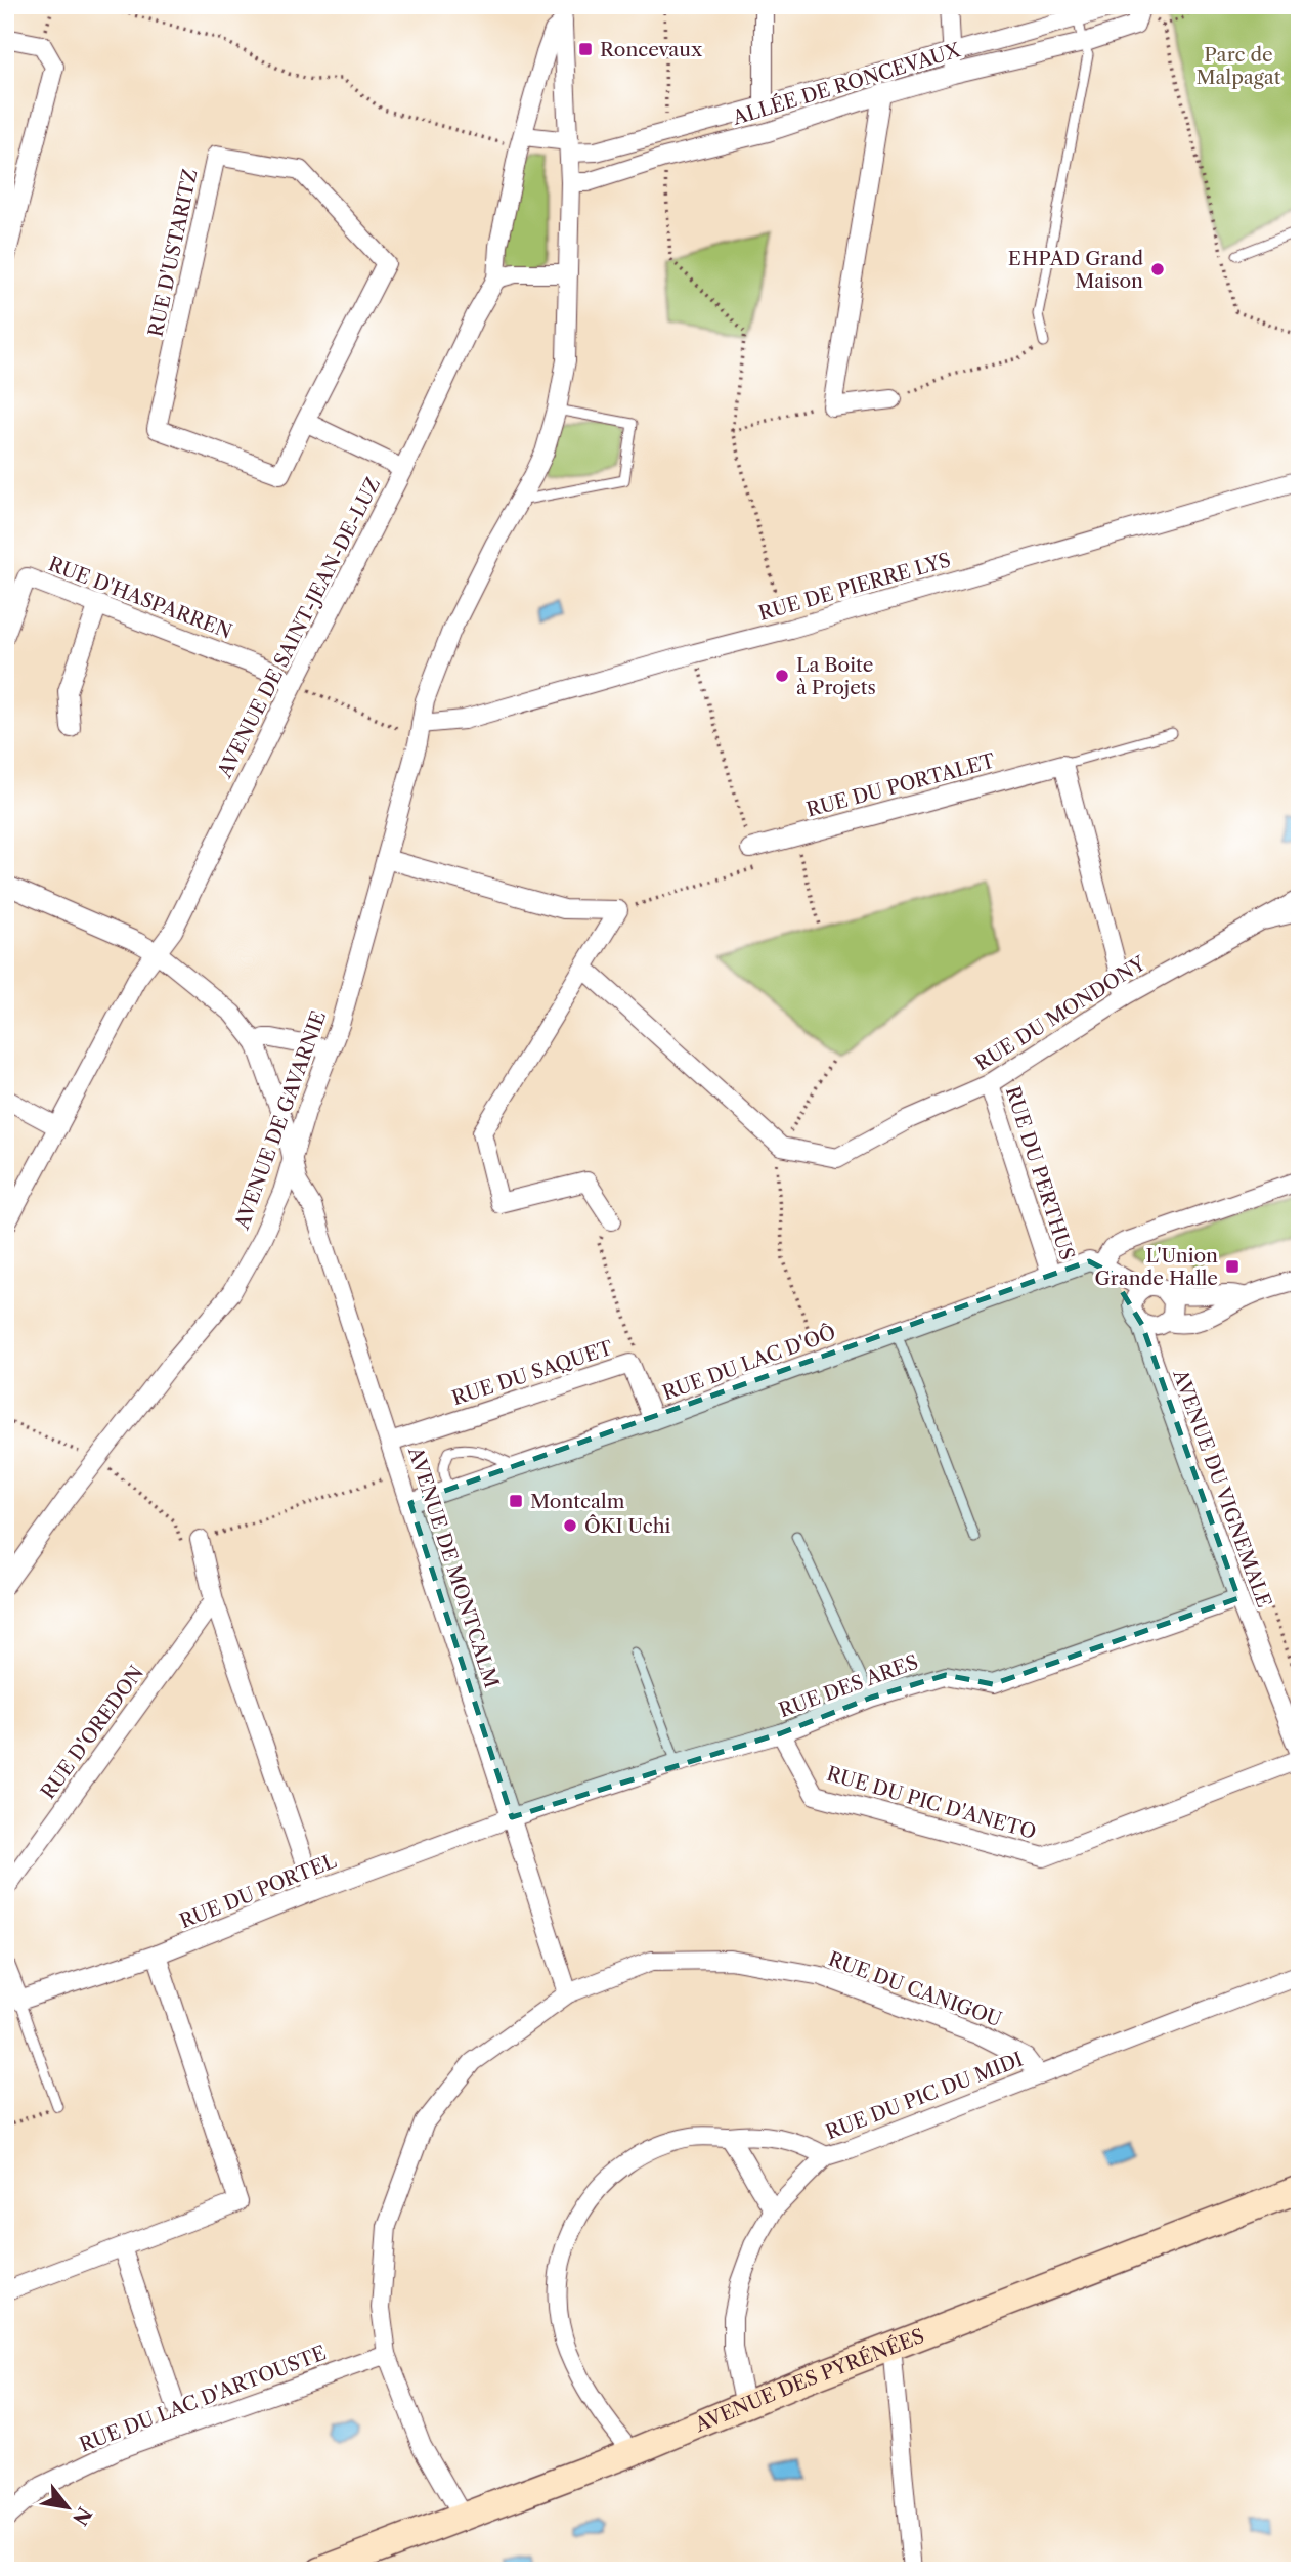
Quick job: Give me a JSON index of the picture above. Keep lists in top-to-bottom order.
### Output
{
  "streets": {
    "main road": ["AVENUE DES PYRÉNÉES"],
    "street": [
      "ALLÉE DE RONCEVAUX",
      "RUE D'USTARITZ",
      "RUE DE PIERRE LYS",
      "RUE D'HASPARREN",
      "AVENUE DE SAINT-JEAN-DE-LUZ",
      "RUE DU PORTALET",
      "RUE DU MONDONY",
      "AVENUE DE GAVARNIE",
      "RUE DU PERTHUS",
      "RUE DU LAC D'OÔ",
      "RUE DU SAQUET",
      "AVENUE DU VIGNEMALE",
      "AVENUE DE MONTCALM",
      "RUE DES ARES",
      "RUE D'OREDON",
      "RUE DU PIC D'ANETO",
      "RUE DU PORTEL",
      "RUE DU CANIGOU",
      "RUE DU PIC DU MIDI",
      "RUE DU LAC D'ARTOUSTE"
    ]
  },
  "crossings": [
    ["ALLÉE DE RONCEVAUX", "AVENUE DE SAINT-JEAN-DE-LUZ"],
    ["ALLÉE DE RONCEVAUX", "AVENUE DE GAVARNIE"],
    ["RUE DE PIERRE LYS", "AVENUE DE GAVARNIE"],
    ["RUE D'HASPARREN", "AVENUE DE SAINT-JEAN-DE-LUZ"],
    ["AVENUE DE SAINT-JEAN-DE-LUZ", "AVENUE DE GAVARNIE"],
    ["AVENUE DE SAINT-JEAN-DE-LUZ", "AVENUE DE MONTCALM"],
    ["RUE DU MONDONY", "RUE DU PERTHUS"],
    ["AVENUE DE GAVARNIE", "AVENUE DE MONTCALM"],
    ["RUE DU PERTHUS", "RUE DU LAC D'OÔ"],
    ["RUE DU LAC D'OÔ", "RUE DU SAQUET"],
    ["RUE DU LAC D'OÔ", "AVENUE DE MONTCALM"],
    ["RUE DU SAQUET", "AVENUE DE MONTCALM"],
    ["AVENUE DU VIGNEMALE", "RUE DES ARES"],
    ["AVENUE DU VIGNEMALE", "RUE DU PIC D'ANETO"],
    ["AVENUE DE MONTCALM", "RUE DES ARES"],
    ["AVENUE DE MONTCALM", "RUE DU PORTEL"],
    ["AVENUE DE MONTCALM", "RUE DU CANIGOU"],
    ["RUE DES ARES", "RUE DU PIC D'ANETO"],
    ["RUE DES ARES", "RUE DU PORTEL"],
    ["RUE DU CANIGOU", "RUE DU PIC DU MIDI"],
    ["RUE DU CANIGOU", "AVENUE DES PYRÉNÉES"],
    ["RUE DU CANIGOU", "RUE DU LAC D'ARTOUSTE"],
    ["RUE DU PIC DU MIDI", "AVENUE DES PYRÉNÉES"]
  ],
  "parks": ["Parc de Malpagat"],
  "places": {
    "transit": ["Roncevaux", "L'Union Grande Halle", "Montcalm"],
    "other": ["EHPAD Grand Maison", "La Boite à Projets", "ÔKI Uchi"]
  },
  "north": "bottom right"
}
